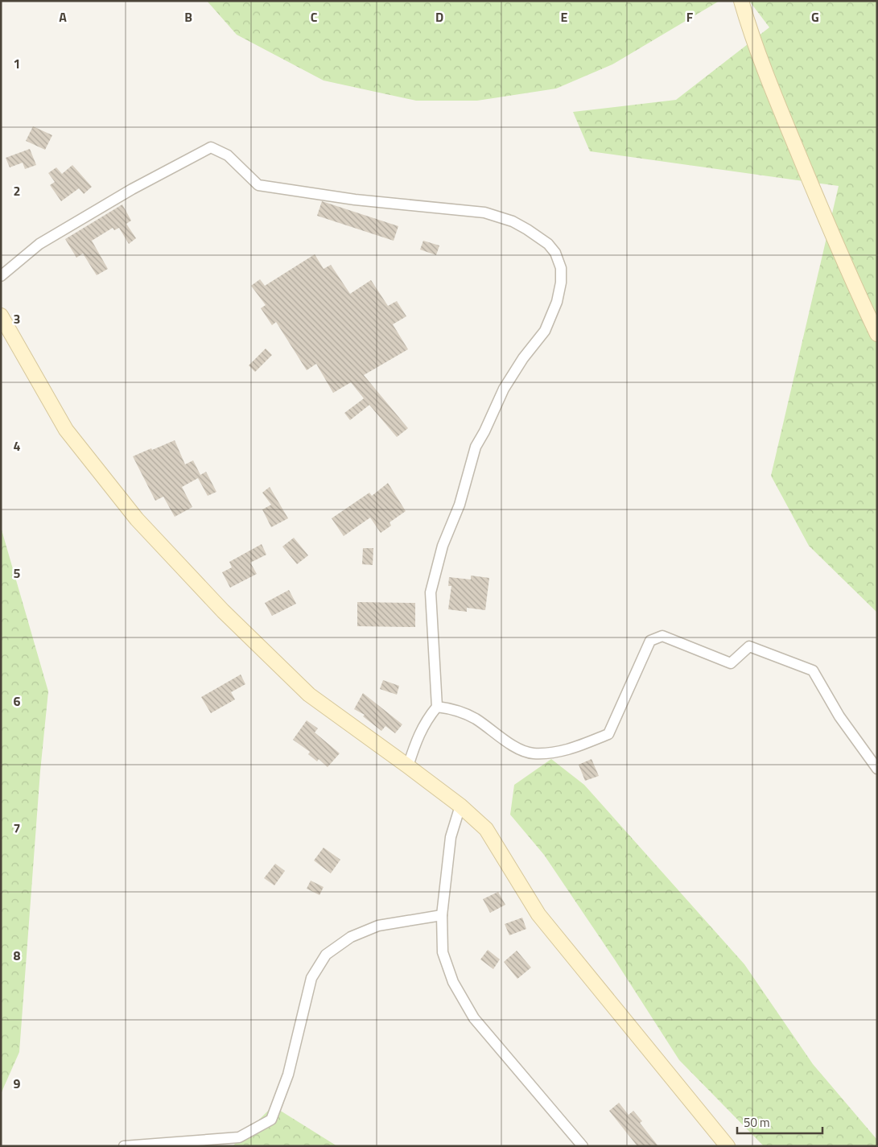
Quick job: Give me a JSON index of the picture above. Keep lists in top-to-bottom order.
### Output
{
  "scale_bar": "50 m",
  "grid": {
    "columns": [
      "A",
      "B",
      "C",
      "D",
      "E",
      "F",
      "G"
    ],
    "rows": [
      "1",
      "2",
      "3",
      "4",
      "5",
      "6",
      "7",
      "8",
      "9"
    ]
  }
}
